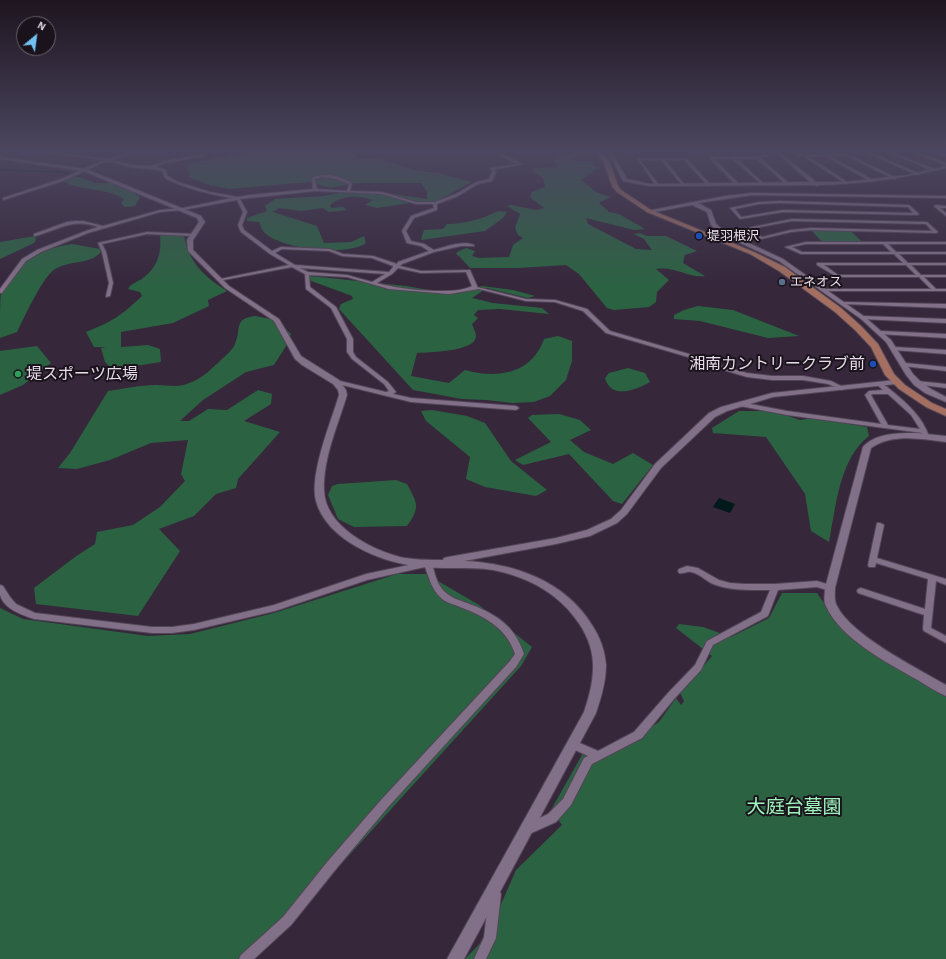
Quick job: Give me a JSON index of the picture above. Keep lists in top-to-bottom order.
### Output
{
  "parks": ["大庭台墓園"],
  "places": [
    "堤羽根沢",
    "エネオス",
    "湘南カントリークラブ前",
    "堤スポーツ広場"
  ],
  "north": "top right"
}
